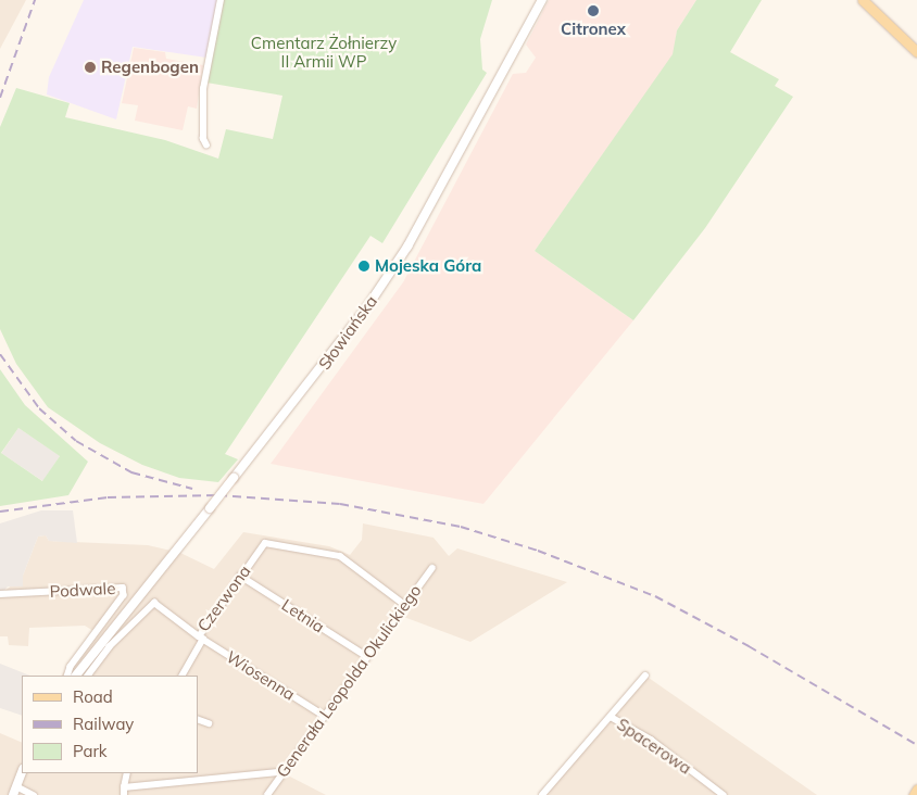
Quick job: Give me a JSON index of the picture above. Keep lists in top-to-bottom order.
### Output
{
  "streets": {
    "street": [
      "Słowiańska",
      "Podwale",
      "Czerwona",
      "Letnia",
      "Wiosenna",
      "Generała Leopolda Okulickiego",
      "Spacerowa"
    ]
  },
  "crossings": [
    ["Czerwona", "Letnia"],
    ["Czerwona", "Wiosenna"],
    ["Czerwona", "Generała Leopolda Okulickiego"],
    ["Letnia", "Generała Leopolda Okulickiego"],
    ["Wiosenna", "Generała Leopolda Okulickiego"]
  ],
  "parks": ["Cmentarz Żołnierzy II Armii WP"],
  "places": ["Citronex", "Regenbogen", "Mojeska Góra"],
  "legend": ["Road", "Railway", "Park"]
}
